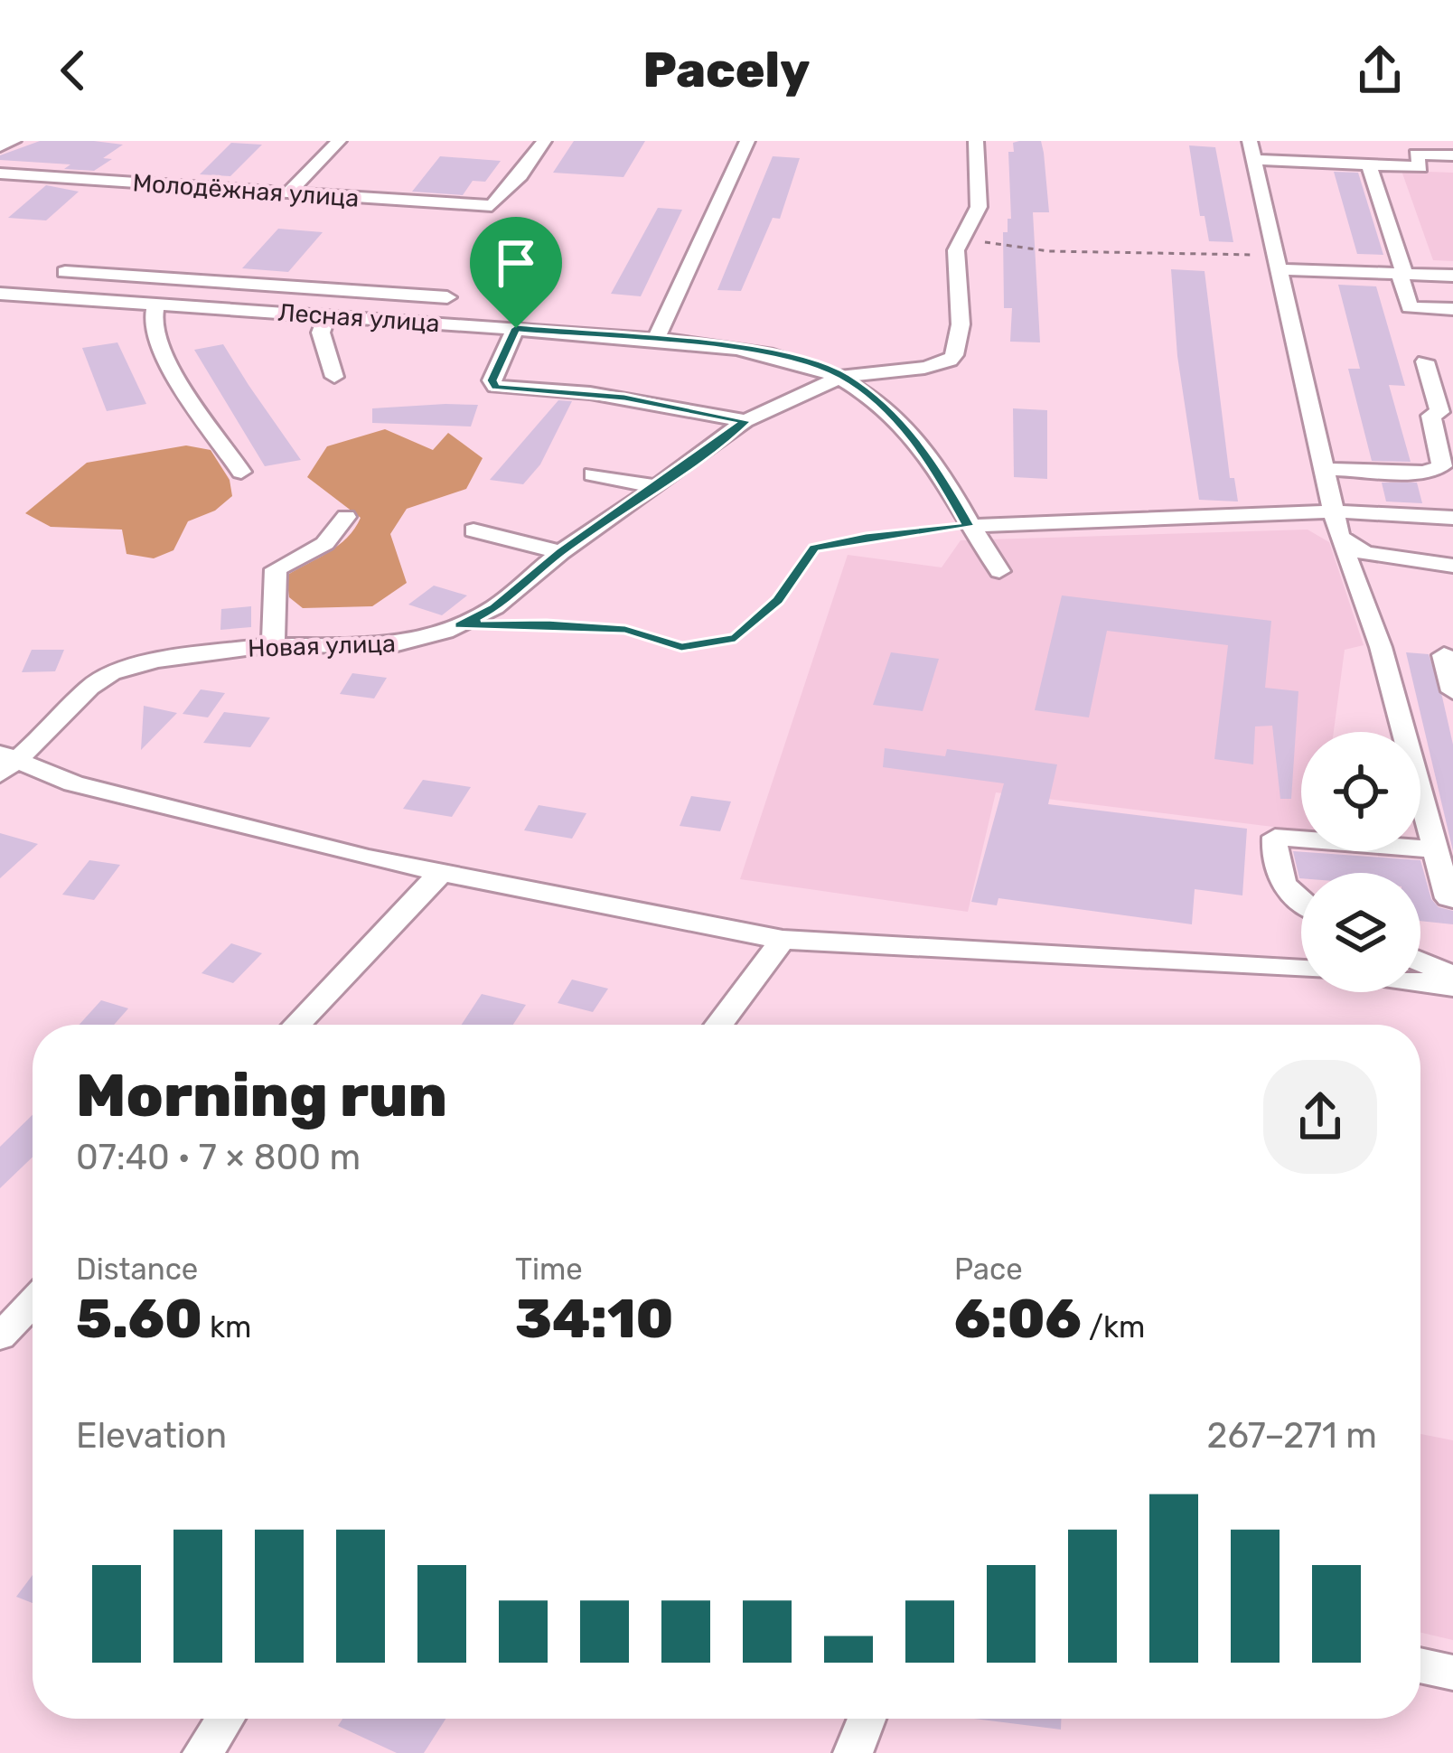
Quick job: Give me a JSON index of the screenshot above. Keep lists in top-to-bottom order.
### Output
{
  "streets": {
    "street": ["Молодёжная улица", "Лесная улица", "Новая улица"]
  },
  "crossings": [
    ["Лесная улица", "Новая улица"]
  ],
  "page": {
    "header": "Pacely",
    "heading": ["Morning run", "07:40 · 7 × 800 m"],
    "stats": [
      ["Distance", "5.60 km"],
      ["Time", "34:10"],
      ["Pace", "6:06 /km"]
    ],
    "chart": ["Elevation", "267–271 m"]
  }
}
